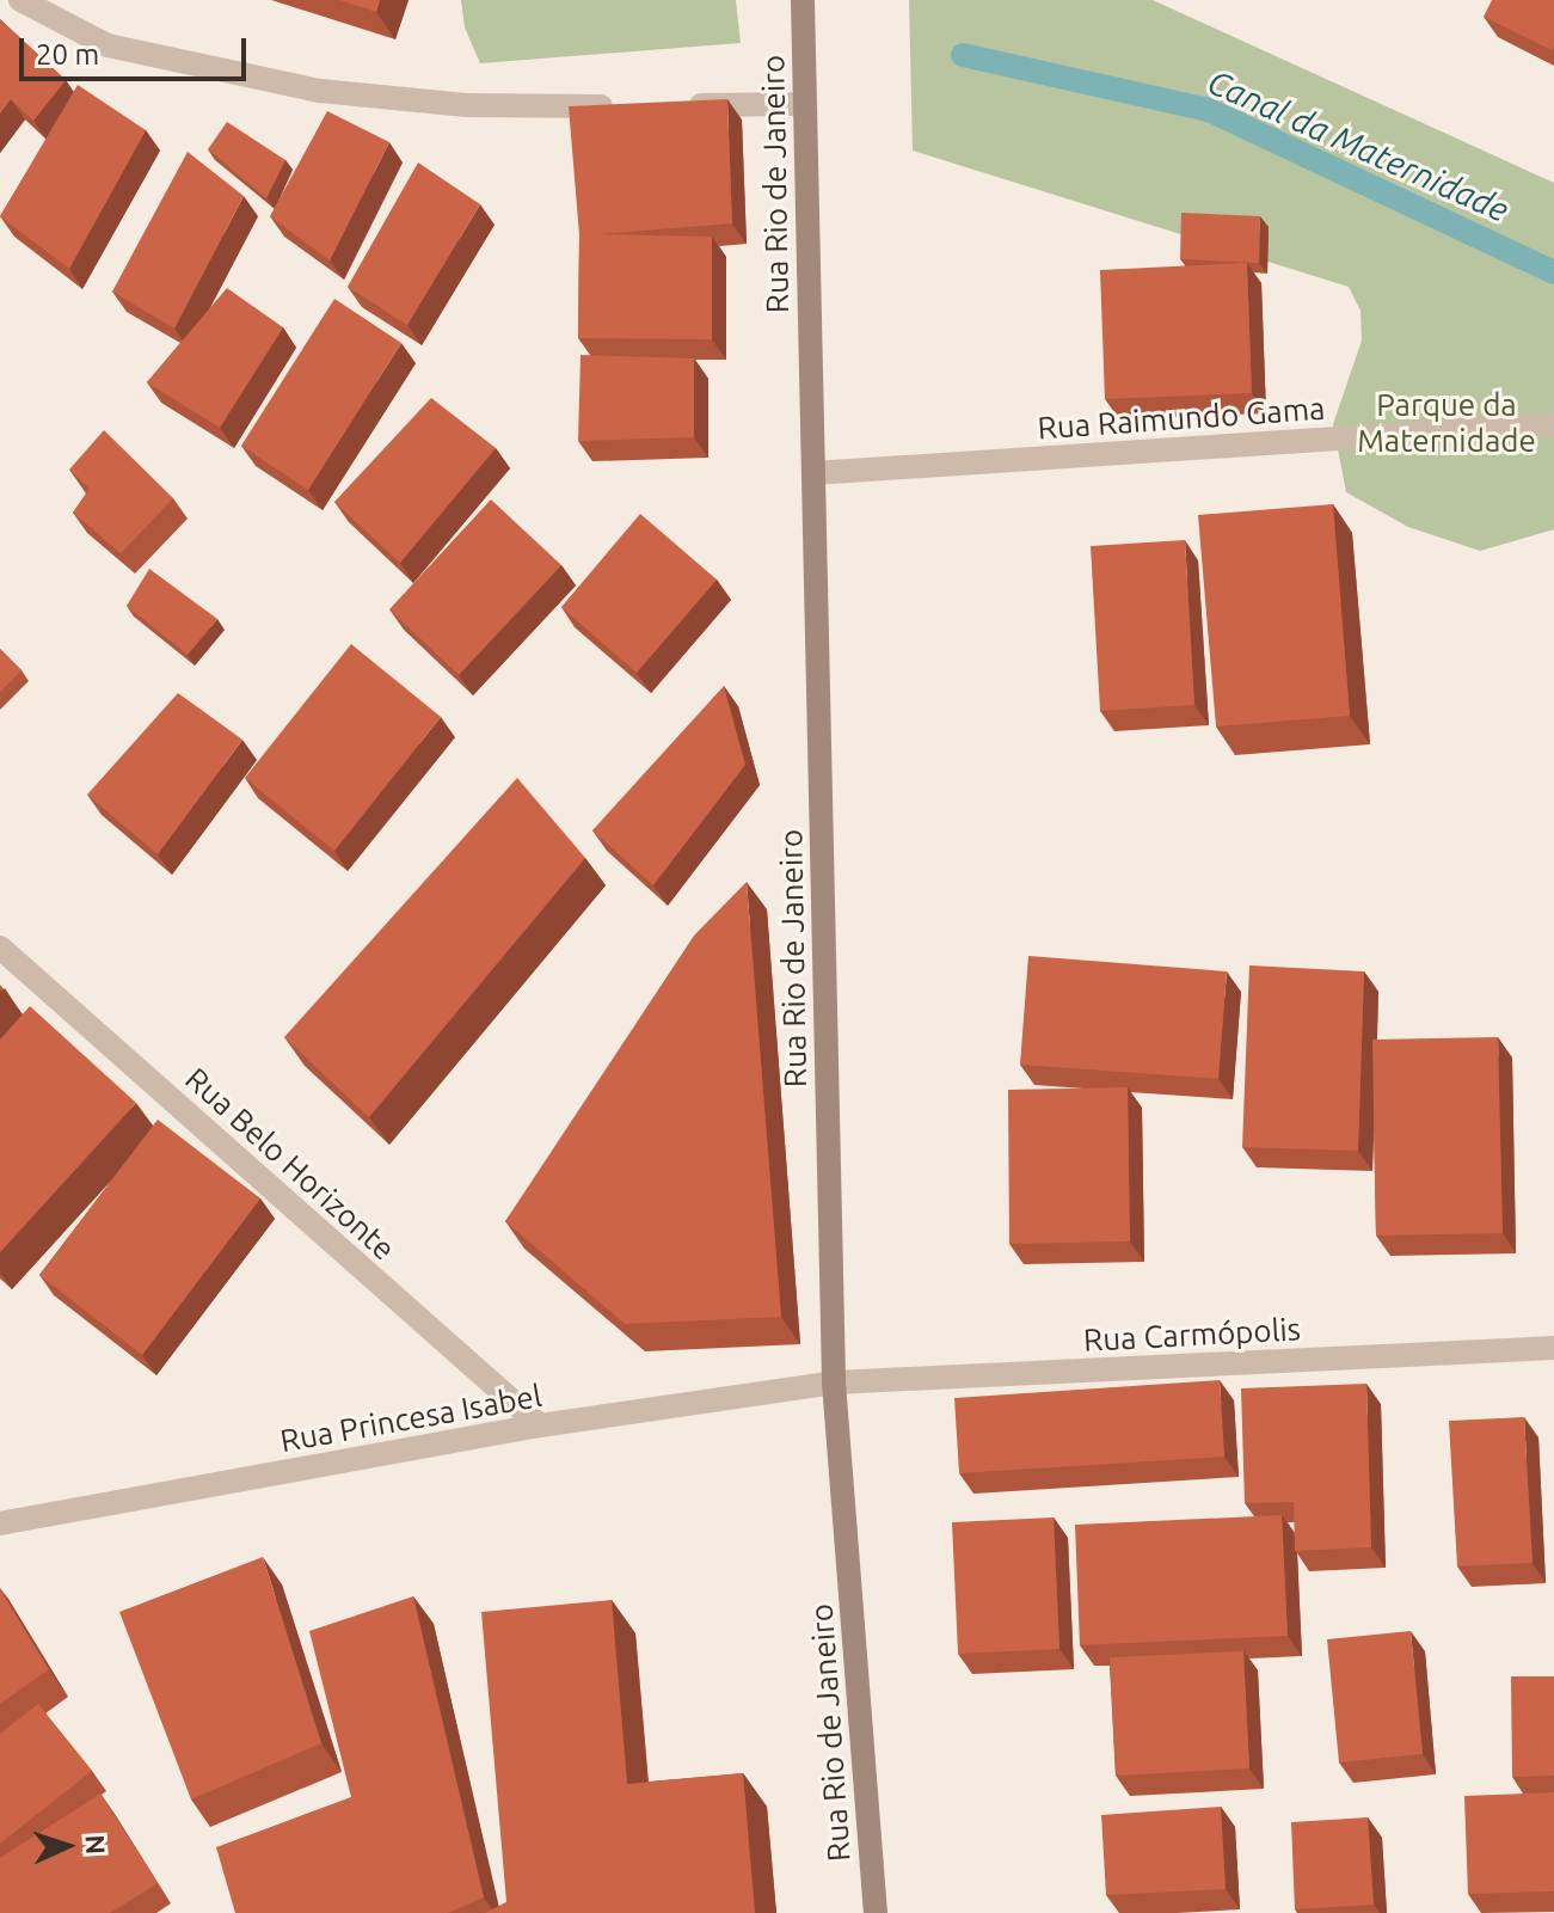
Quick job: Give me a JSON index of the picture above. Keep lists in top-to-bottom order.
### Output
{
  "streets": {
    "main road": ["Rua Rio de Janeiro"],
    "street": [
      "Rua Raimundo Gama",
      "Rua Belo Horizonte",
      "Rua Carmópolis",
      "Rua Princesa Isabel"
    ]
  },
  "crossings": [
    ["Rua Rio de Janeiro", "Rua Raimundo Gama"],
    ["Rua Rio de Janeiro", "Rua Carmópolis"],
    ["Rua Rio de Janeiro", "Rua Princesa Isabel"],
    ["Rua Belo Horizonte", "Rua Princesa Isabel"],
    ["Rua Carmópolis", "Rua Princesa Isabel"]
  ],
  "water": ["Canal da Maternidade"],
  "parks": ["Parque da Maternidade"],
  "scale_bar": "20 m",
  "north": "right"
}
